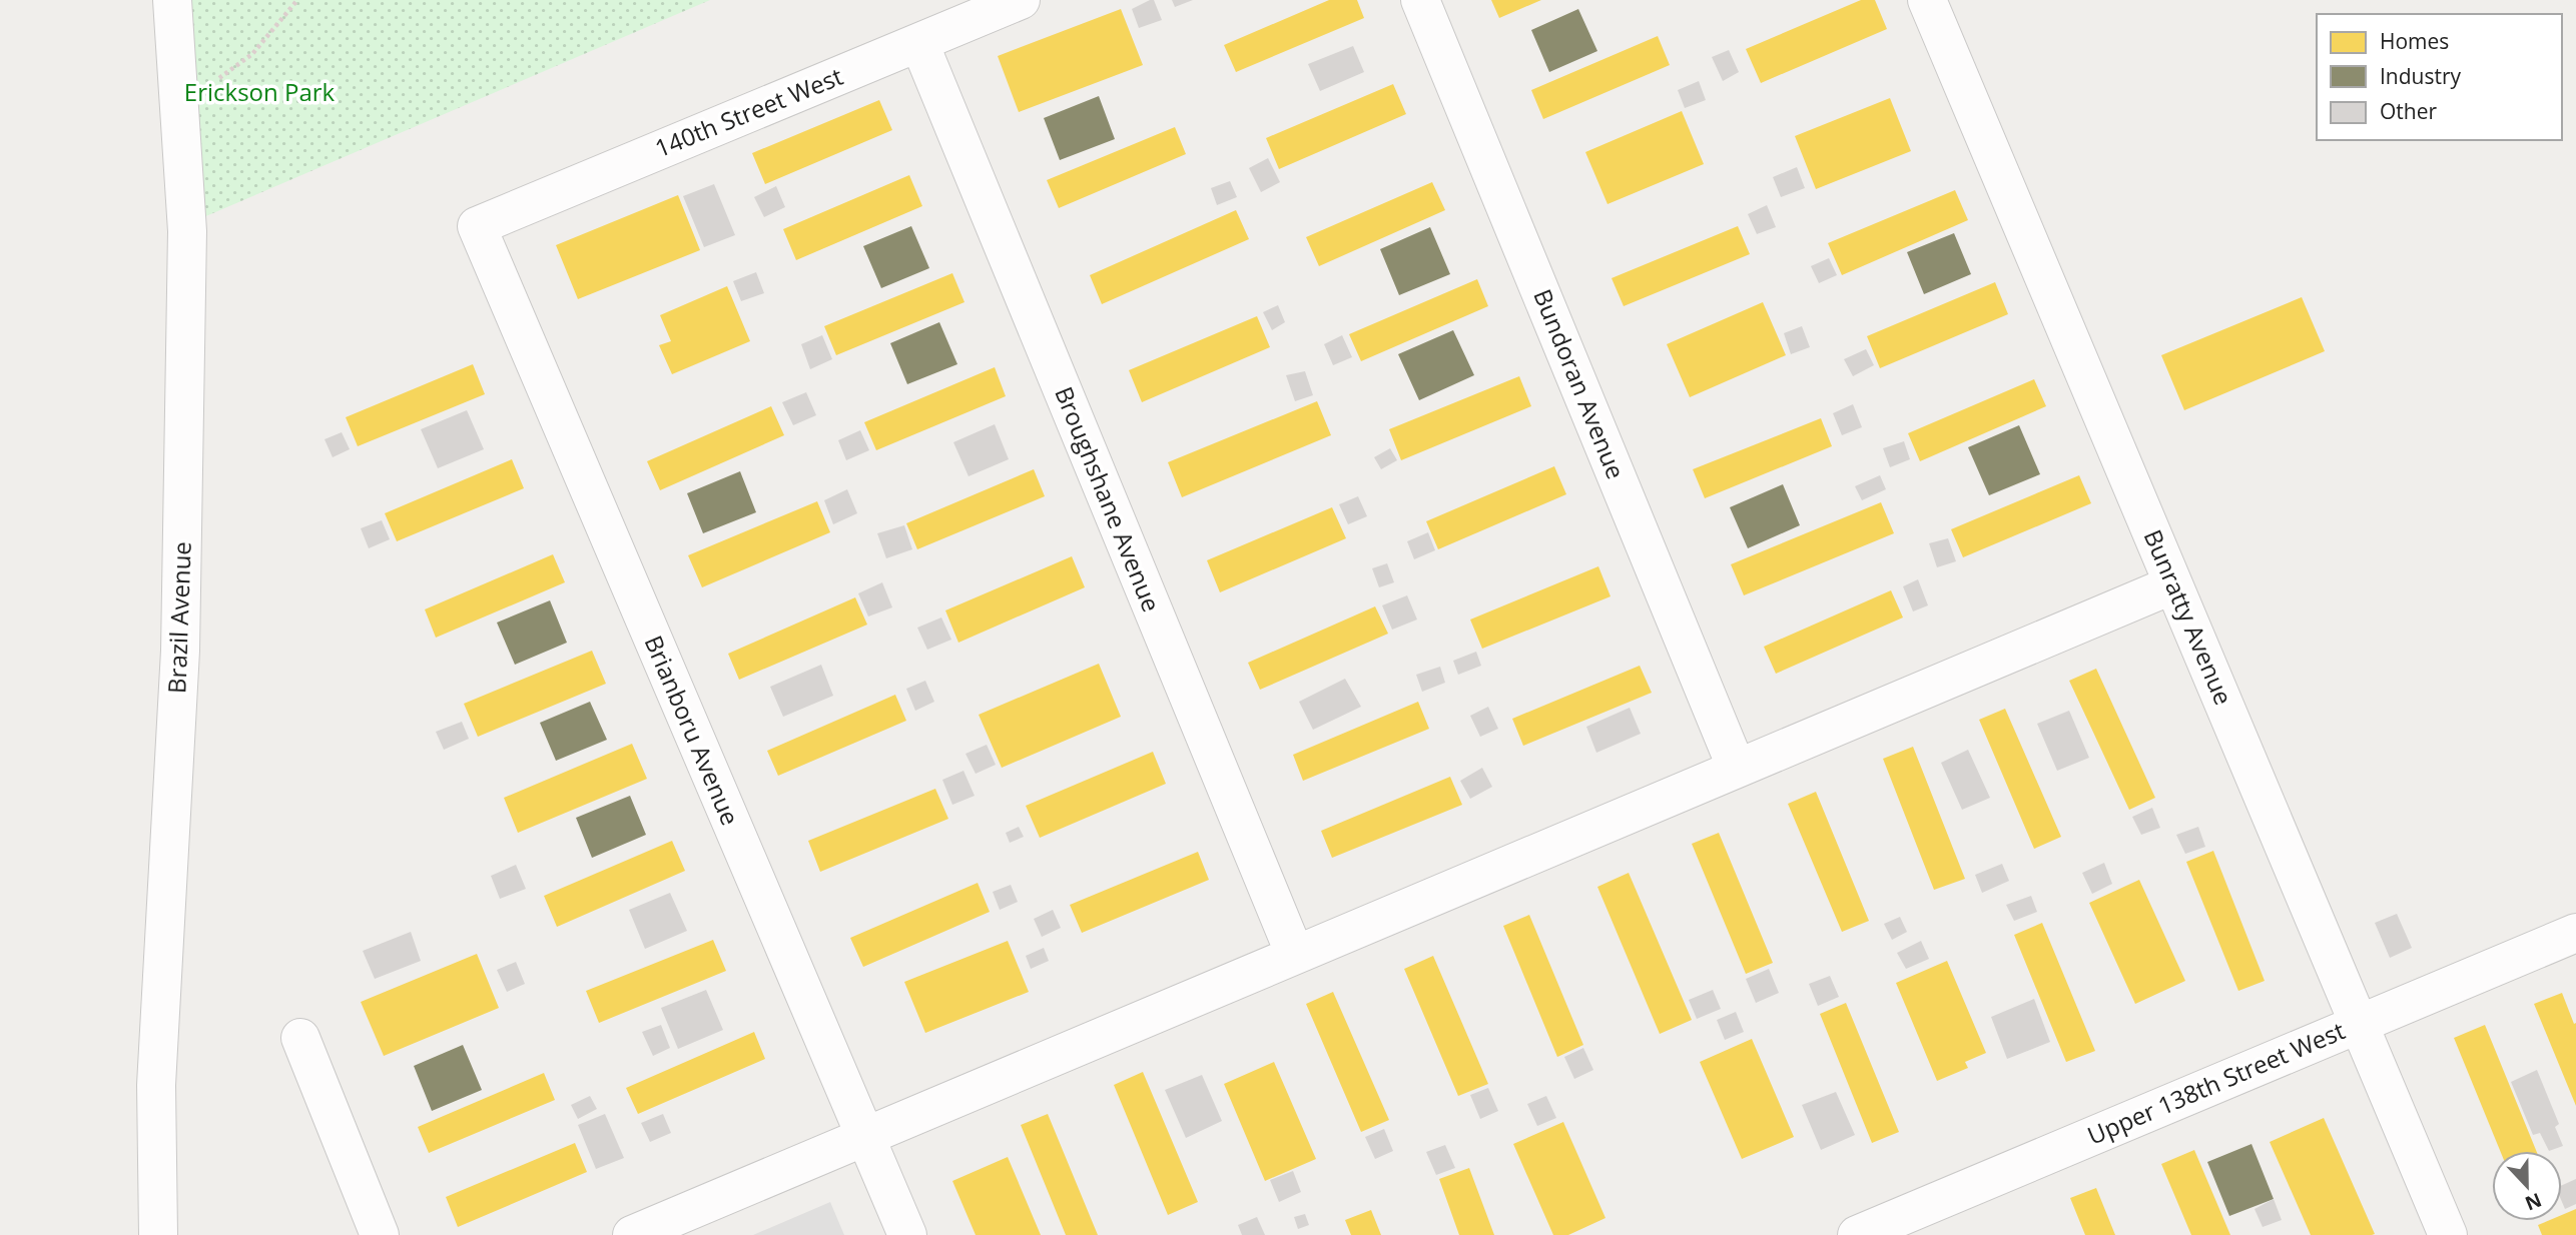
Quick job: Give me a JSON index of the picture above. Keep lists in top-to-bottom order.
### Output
{
  "streets": {
    "street": [
      "140th Street West",
      "Bundoran Avenue",
      "Broughshane Avenue",
      "Brazil Avenue",
      "Bunratty Avenue",
      "Brianboru Avenue",
      "Upper 138th Street West"
    ]
  },
  "crossings": [
    ["140th Street West", "Broughshane Avenue"],
    ["140th Street West", "Brianboru Avenue"],
    ["Bunratty Avenue", "Upper 138th Street West"]
  ],
  "parks": ["Erickson Park"],
  "legend": ["Homes", "Industry", "Other"],
  "north": "bottom"
}
